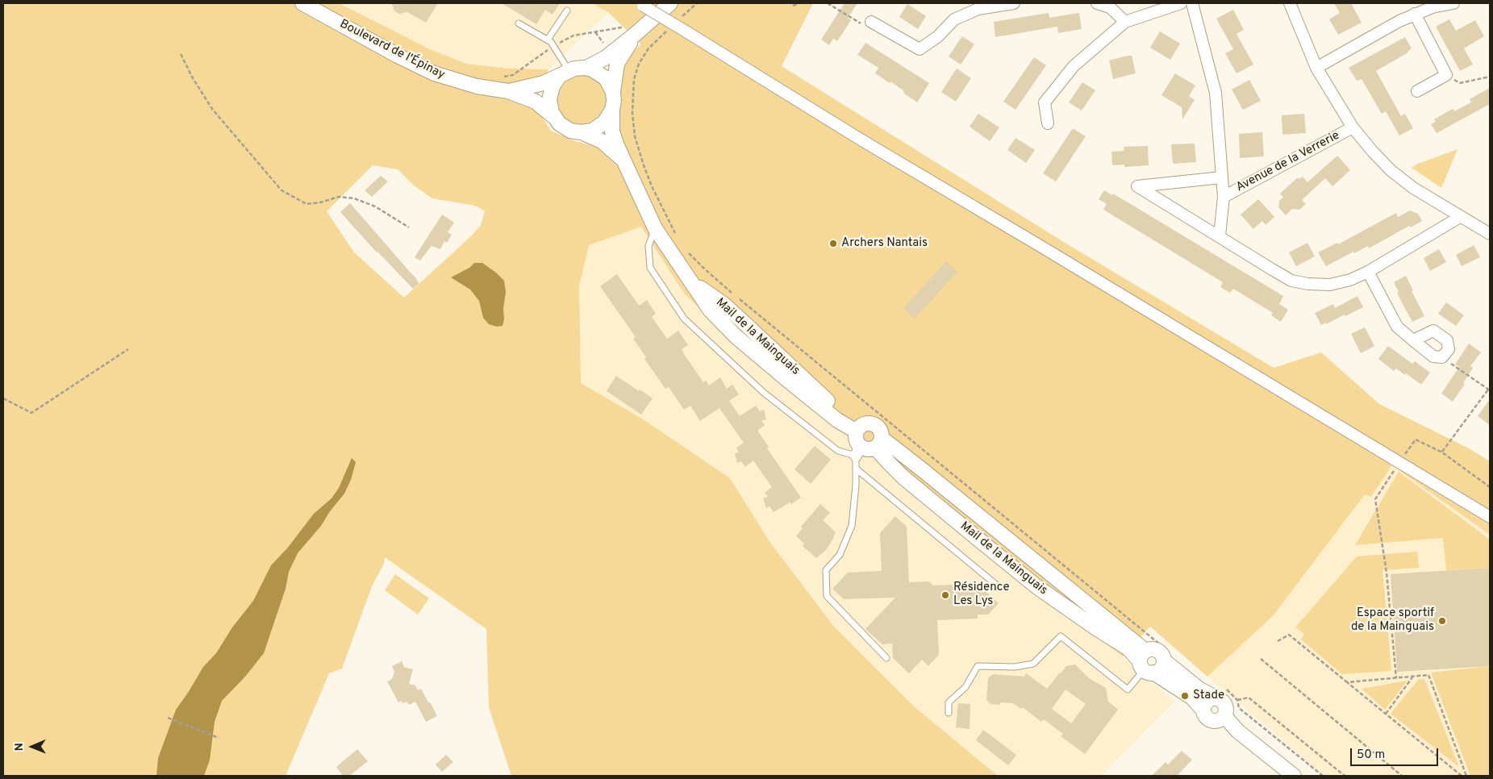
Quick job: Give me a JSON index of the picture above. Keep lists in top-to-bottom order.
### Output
{
  "streets": {
    "street": ["Boulevard de l'Épinay", "Avenue de la Verrerie", "Mail de la Mainguais"]
  },
  "crossings": [
    ["Boulevard de l'Épinay", "Mail de la Mainguais"]
  ],
  "places": [
    "Archers Nantais",
    "Résidence Les Lys",
    "Espace sportif de la Mainguais",
    "Stade"
  ],
  "scale_bar": "50 m",
  "north": "left"
}
